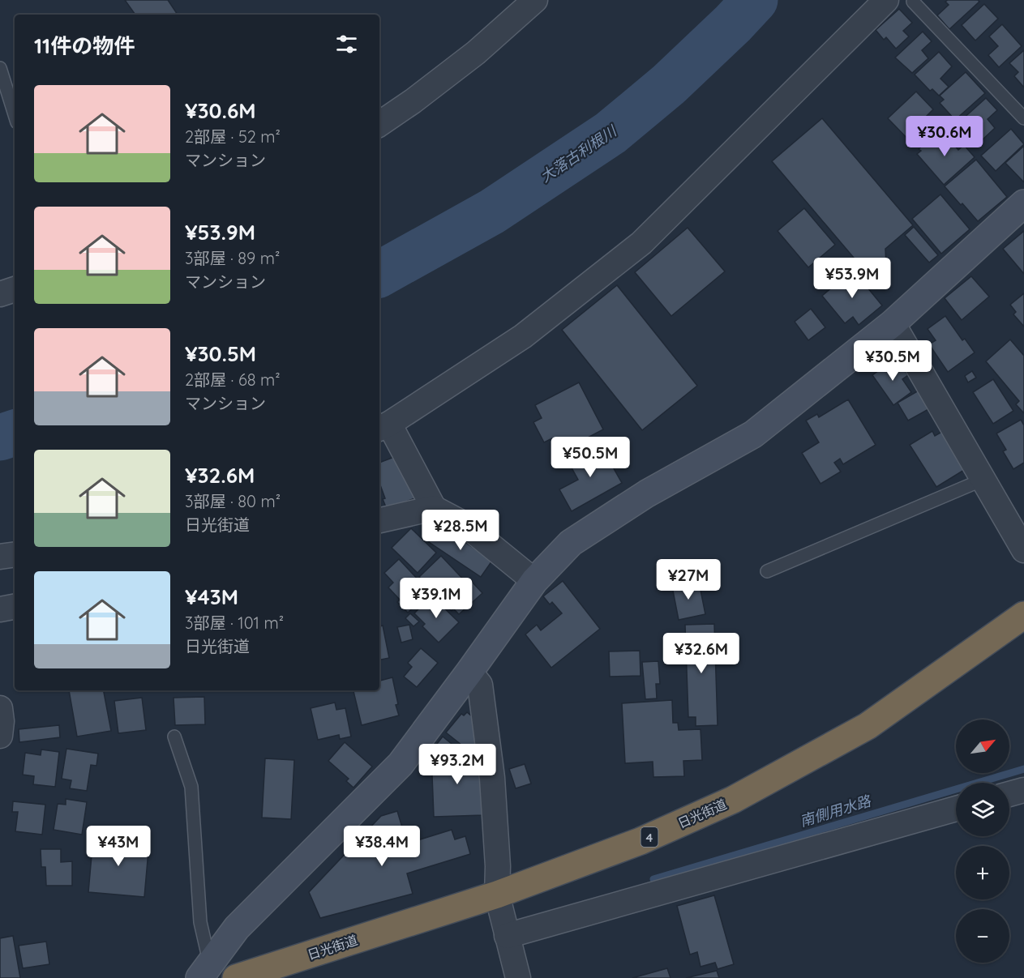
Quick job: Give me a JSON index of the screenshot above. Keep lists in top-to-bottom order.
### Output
{
  "streets": {
    "highway": ["日光街道", "4"]
  },
  "water": ["大落古利根川", "南側用水路"],
  "north": "top right",
  "page": {
    "heading": "11件の物件",
    "list": [
      {
        "name": "¥30.6M",
        "note": "2部屋 · 52 m² · マンション"
      },
      {
        "name": "¥53.9M",
        "note": "3部屋 · 89 m² · マンション"
      },
      {
        "name": "¥30.5M",
        "note": "2部屋 · 68 m² · マンション"
      },
      {
        "name": "¥32.6M",
        "note": "3部屋 · 80 m² · 日光街道"
      },
      {
        "name": "¥43M",
        "note": "3部屋 · 101 m² · 日光街道"
      }
    ],
    "price": [
      "¥30.6M",
      "¥53.9M",
      "¥30.5M",
      "¥50.5M",
      "¥28.5M",
      "¥27M",
      "¥39.1M",
      "¥32.6M",
      "¥93.2M",
      "¥43M",
      "¥38.4M"
    ],
    "map_buttons": ["+", "−"]
  }
}
